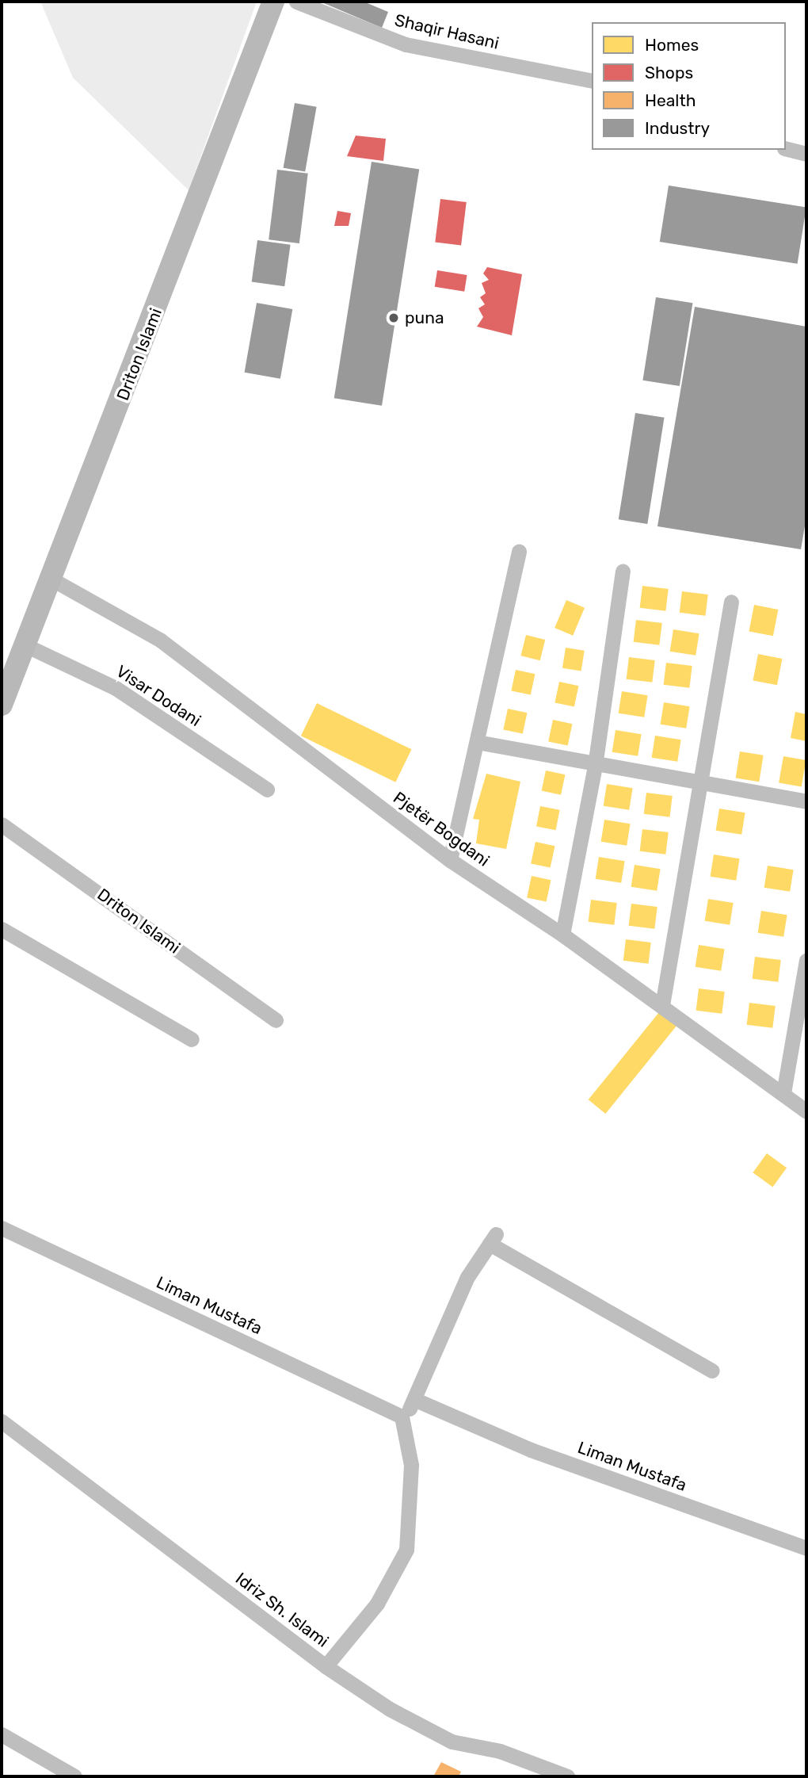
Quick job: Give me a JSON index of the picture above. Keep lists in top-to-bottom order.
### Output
{
  "streets": {
    "street": [
      "Shaqir Hasani",
      "Driton Islami",
      "Visar Dodani",
      "Pjetër Bogdani",
      "Liman Mustafa",
      "Idriz Sh. Islami"
    ]
  },
  "crossings": [
    ["Driton Islami", "Visar Dodani"],
    ["Driton Islami", "Pjetër Bogdani"]
  ],
  "places": ["puna"],
  "legend": [
    "Homes",
    "Shops",
    "Health",
    "Industry"
  ]
}
